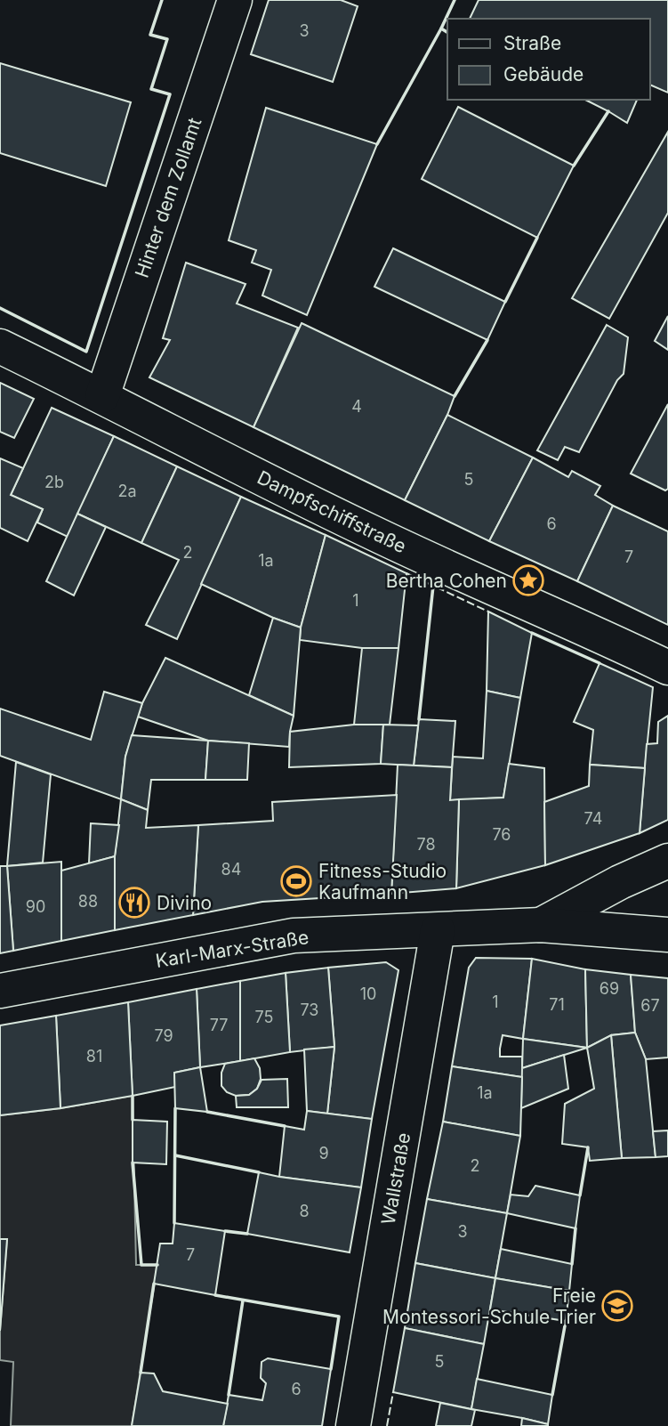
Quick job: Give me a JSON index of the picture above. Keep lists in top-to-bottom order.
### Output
{
  "streets": {
    "street": [
      "Hinter dem Zollamt",
      "Dampfschiffstraße",
      "Karl-Marx-Straße",
      "Wallstraße"
    ]
  },
  "crossings": [
    ["Hinter dem Zollamt", "Dampfschiffstraße"],
    ["Karl-Marx-Straße", "Wallstraße"]
  ],
  "places": {
    "place": ["Bertha Cohen"],
    "sports": ["Fitness-Studio Kaufmann"],
    "restaurant": ["Divino"],
    "school or university": ["Freie Montessori-Schule Trier"]
  },
  "house_numbers": [
    "3",
    "4",
    "5",
    "2b",
    "2a",
    "6",
    "2",
    "7",
    "1a",
    "1",
    "74",
    "76",
    "78",
    "84",
    "88",
    "90",
    "69",
    "10",
    "1",
    "71",
    "67",
    "73",
    "75",
    "77",
    "79",
    "81",
    "1a",
    "9",
    "2",
    "8",
    "3",
    "7",
    "5",
    "6"
  ],
  "legend": ["Straße", "Gebäude"]
}
